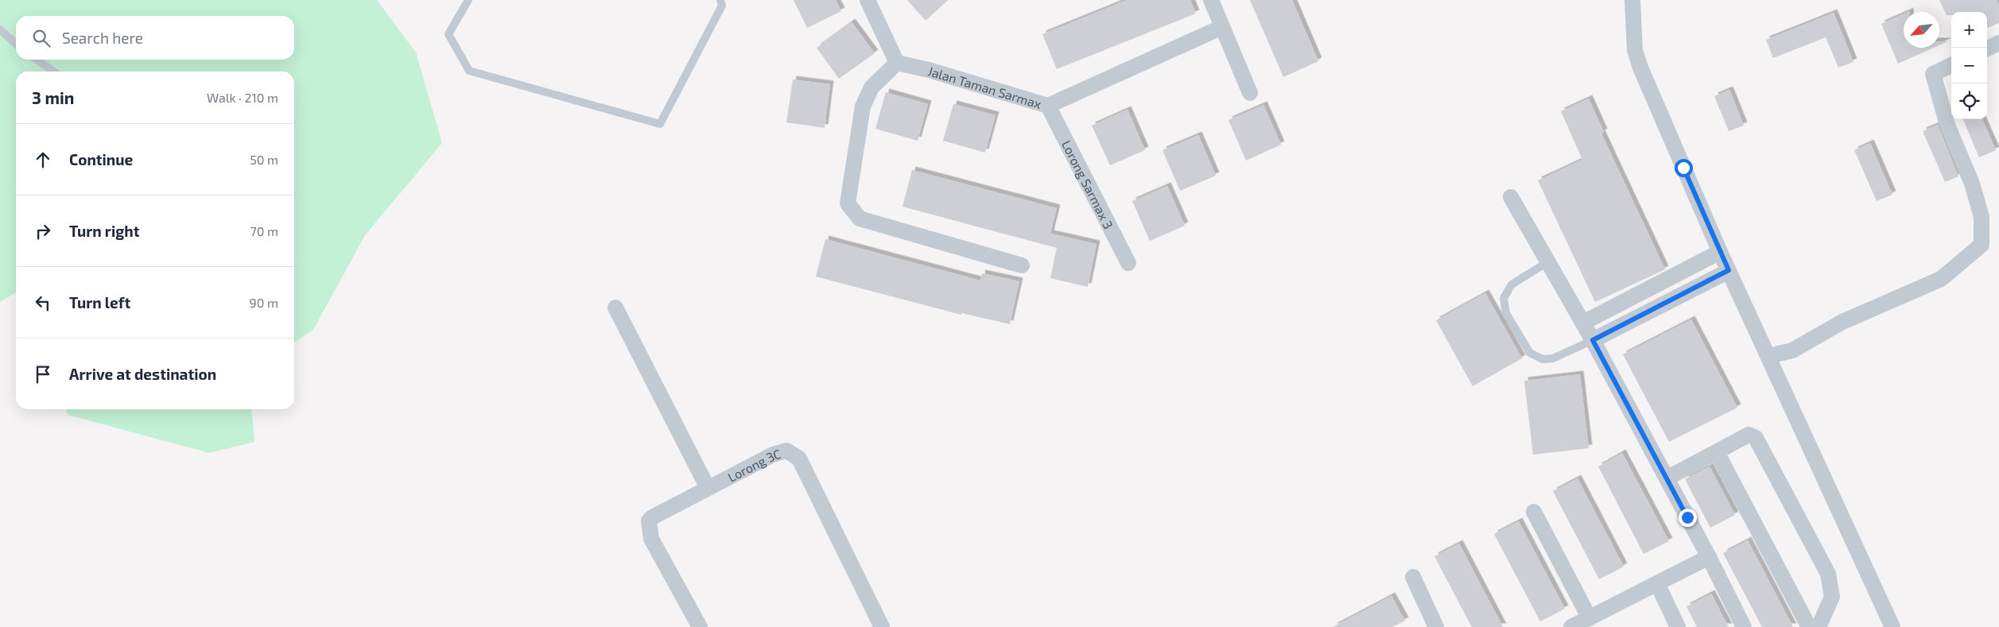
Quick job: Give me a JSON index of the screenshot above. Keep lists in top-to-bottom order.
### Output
{
  "streets": {
    "street": ["Jalan Taman Sarmax", "Lorong Sarmax 3", "Lorong 3C"]
  },
  "crossings": [
    ["Jalan Taman Sarmax", "Lorong Sarmax 3"]
  ],
  "north": "bottom left",
  "page": {
    "map_buttons": ["+", "−"],
    "search": "Search here",
    "heading": ["3 min", "Walk · 210 m"],
    "list": [
      ["Continue", "50 m"],
      ["Turn right", "70 m"],
      ["Turn left", "90 m"],
      "Arrive at destination"
    ]
  }
}
